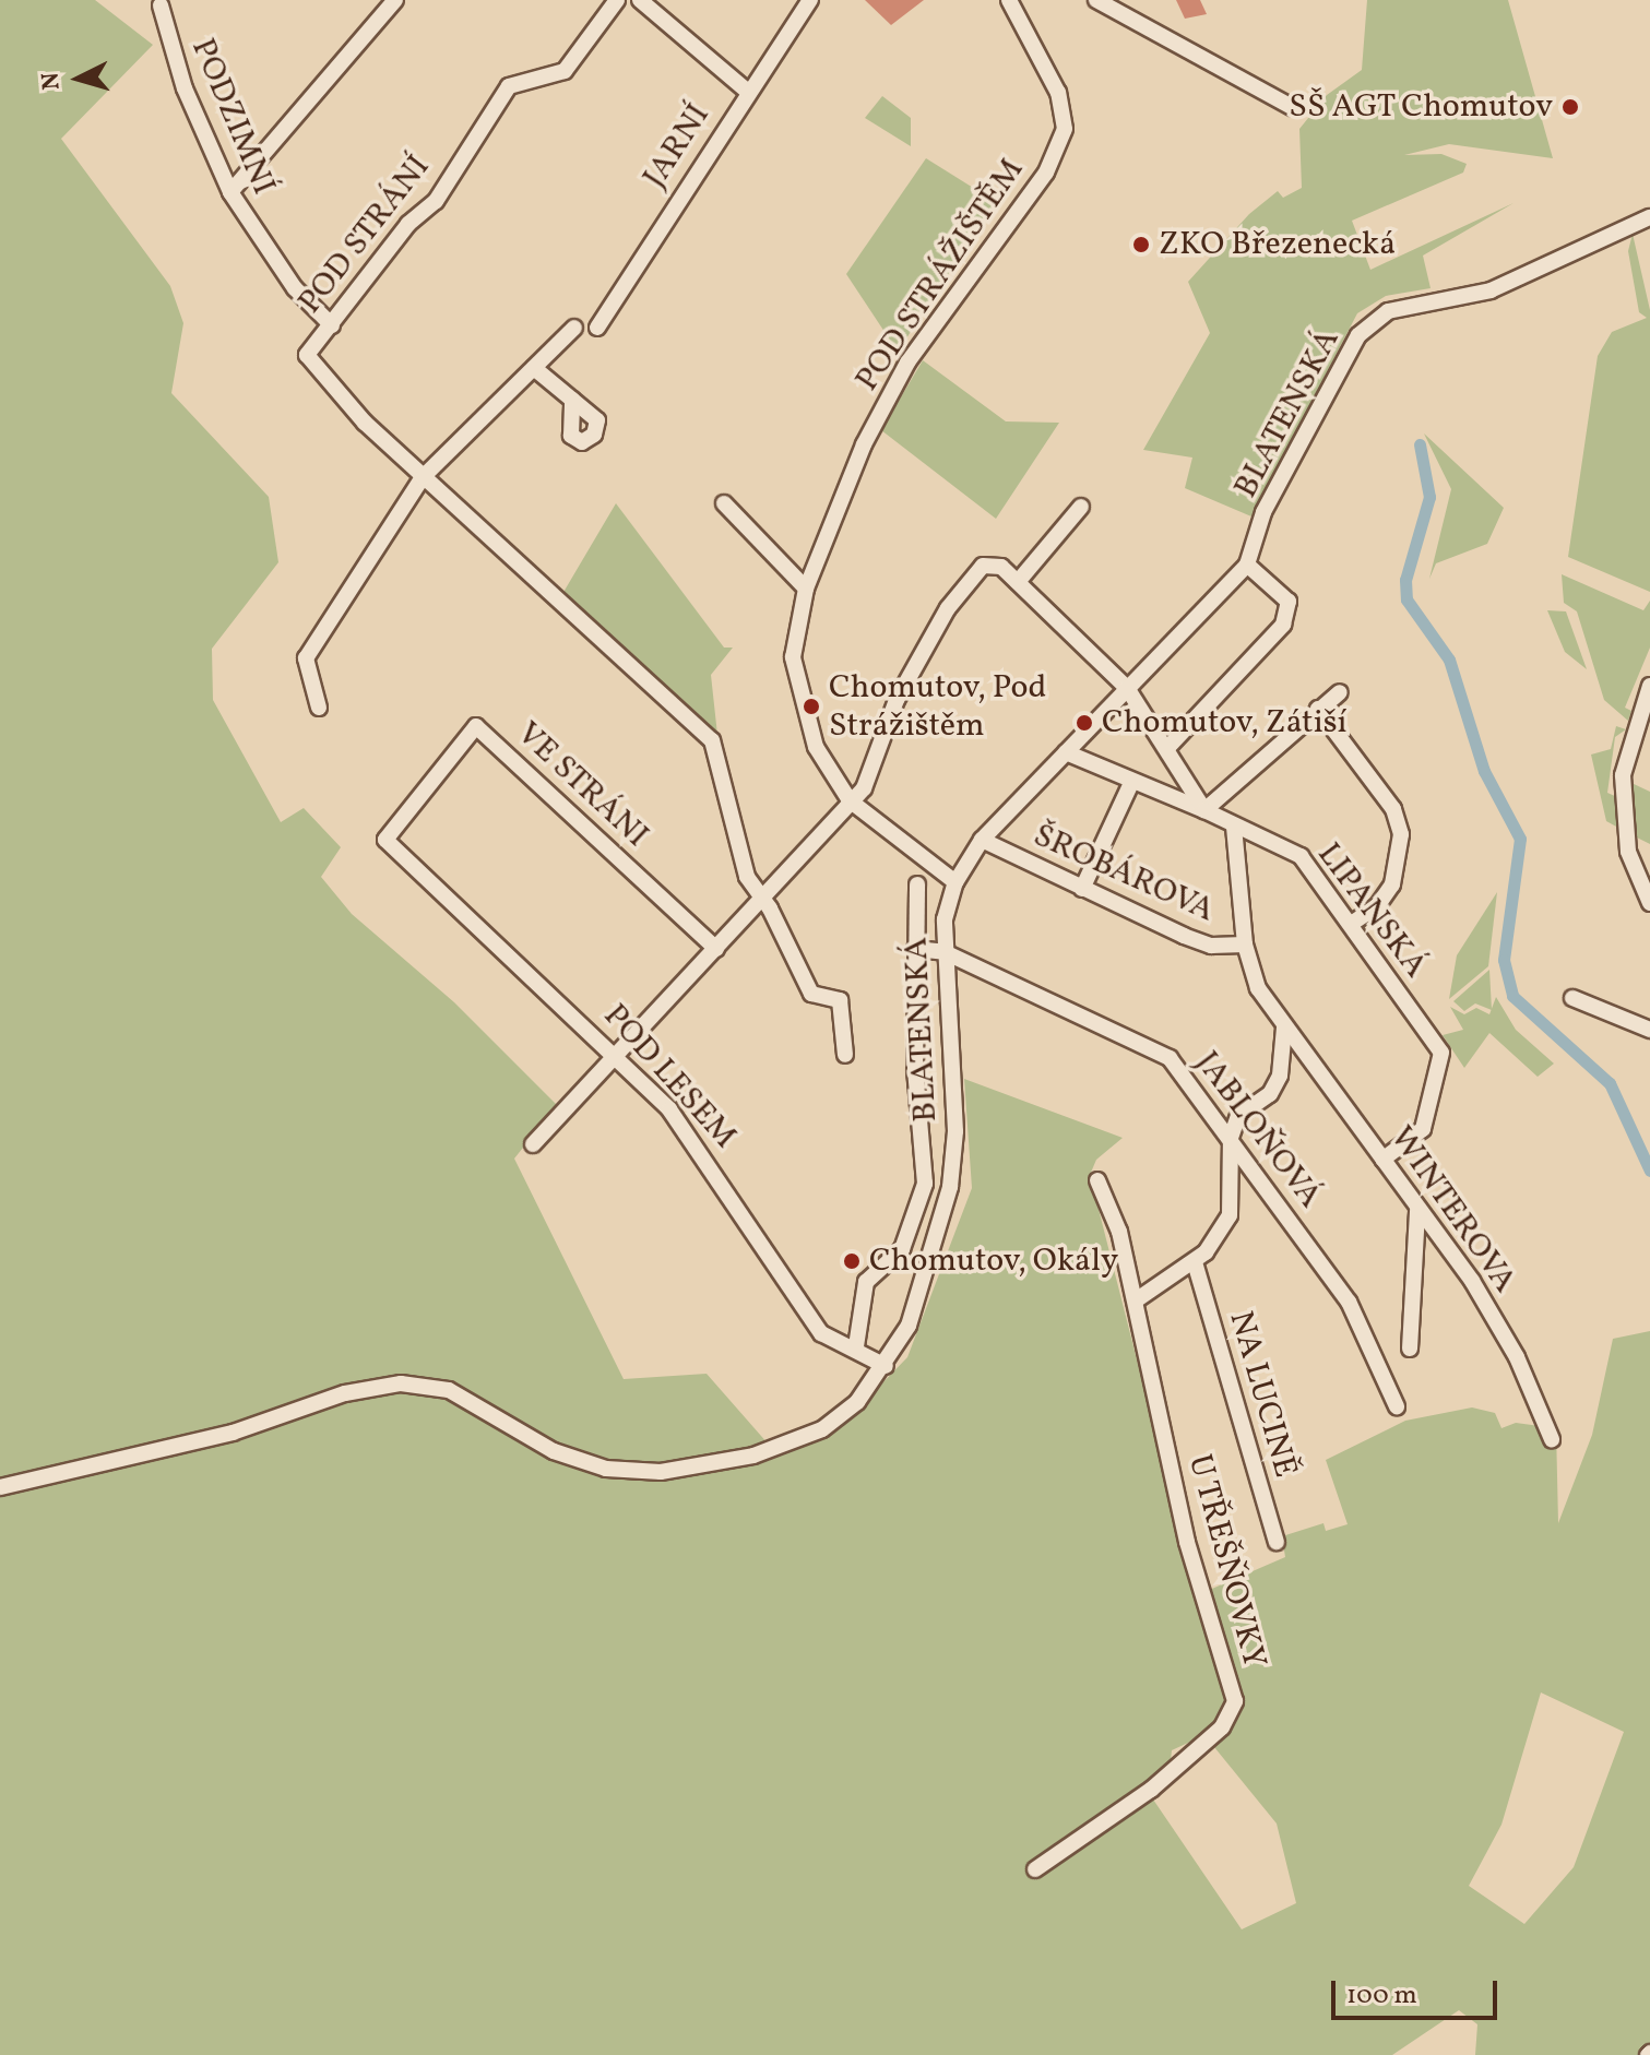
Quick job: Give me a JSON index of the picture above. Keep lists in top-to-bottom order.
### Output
{
  "streets": {
    "street": [
      "PODZIMNÍ",
      "JARNÍ",
      "POD STRÁNÍ",
      "POD STRÁŽIŠTĚM",
      "BLATENSKÁ",
      "VE STRÁNI",
      "ŠROBÁROVA",
      "LIPANSKÁ",
      "POD LESEM",
      "JABLOŇOVÁ",
      "WINTEROVA",
      "NA LUCINĚ",
      "U TŘEŠŇOVKY"
    ]
  },
  "crossings": [
    ["PODZIMNÍ", "POD STRÁNÍ"],
    ["POD STRÁŽIŠTĚM", "BLATENSKÁ"],
    ["BLATENSKÁ", "ŠROBÁROVA"],
    ["BLATENSKÁ", "LIPANSKÁ"],
    ["BLATENSKÁ", "POD LESEM"],
    ["BLATENSKÁ", "JABLOŇOVÁ"],
    ["VE STRÁNI", "POD LESEM"],
    ["ŠROBÁROVA", "WINTEROVA"],
    ["LIPANSKÁ", "WINTEROVA"]
  ],
  "places": [
    "SŠ AGT Chomutov",
    "ZKO Březenecká",
    "Chomutov, Pod Strážištěm",
    "Chomutov, Zátiší",
    "Chomutov, Okály"
  ],
  "scale_bar": "100 m",
  "north": "left"
}
